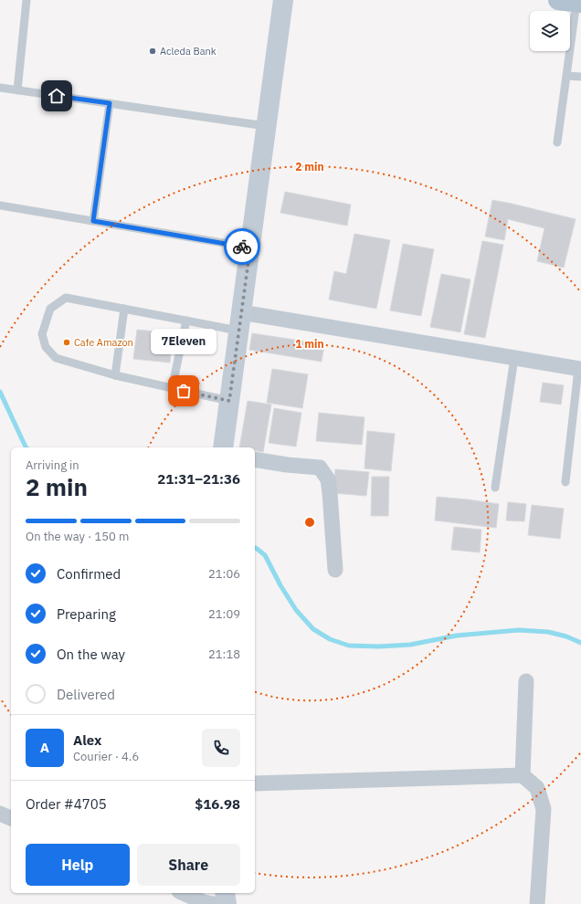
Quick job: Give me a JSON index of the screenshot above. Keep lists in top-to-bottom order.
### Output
{
  "places": ["Acleda Bank", "Cafe Amazon", "7Eleven"],
  "page": {
    "bubble": "7Eleven",
    "heading": ["2 min", "Arriving in", "21:31–21:36"],
    "panel": [
      "Alex",
      "Courier · 4.6",
      "Order #4705",
      "$16.98"
    ],
    "bar": "On the way · 150 m",
    "list": [
      ["Confirmed", "21:06"],
      ["Preparing", "21:09"],
      ["On the way", "21:18"],
      "Delivered"
    ],
    "round": "A",
    "buttons": ["Help", "Share"]
  },
  "rings": ["2 min", "1 min"]
}
